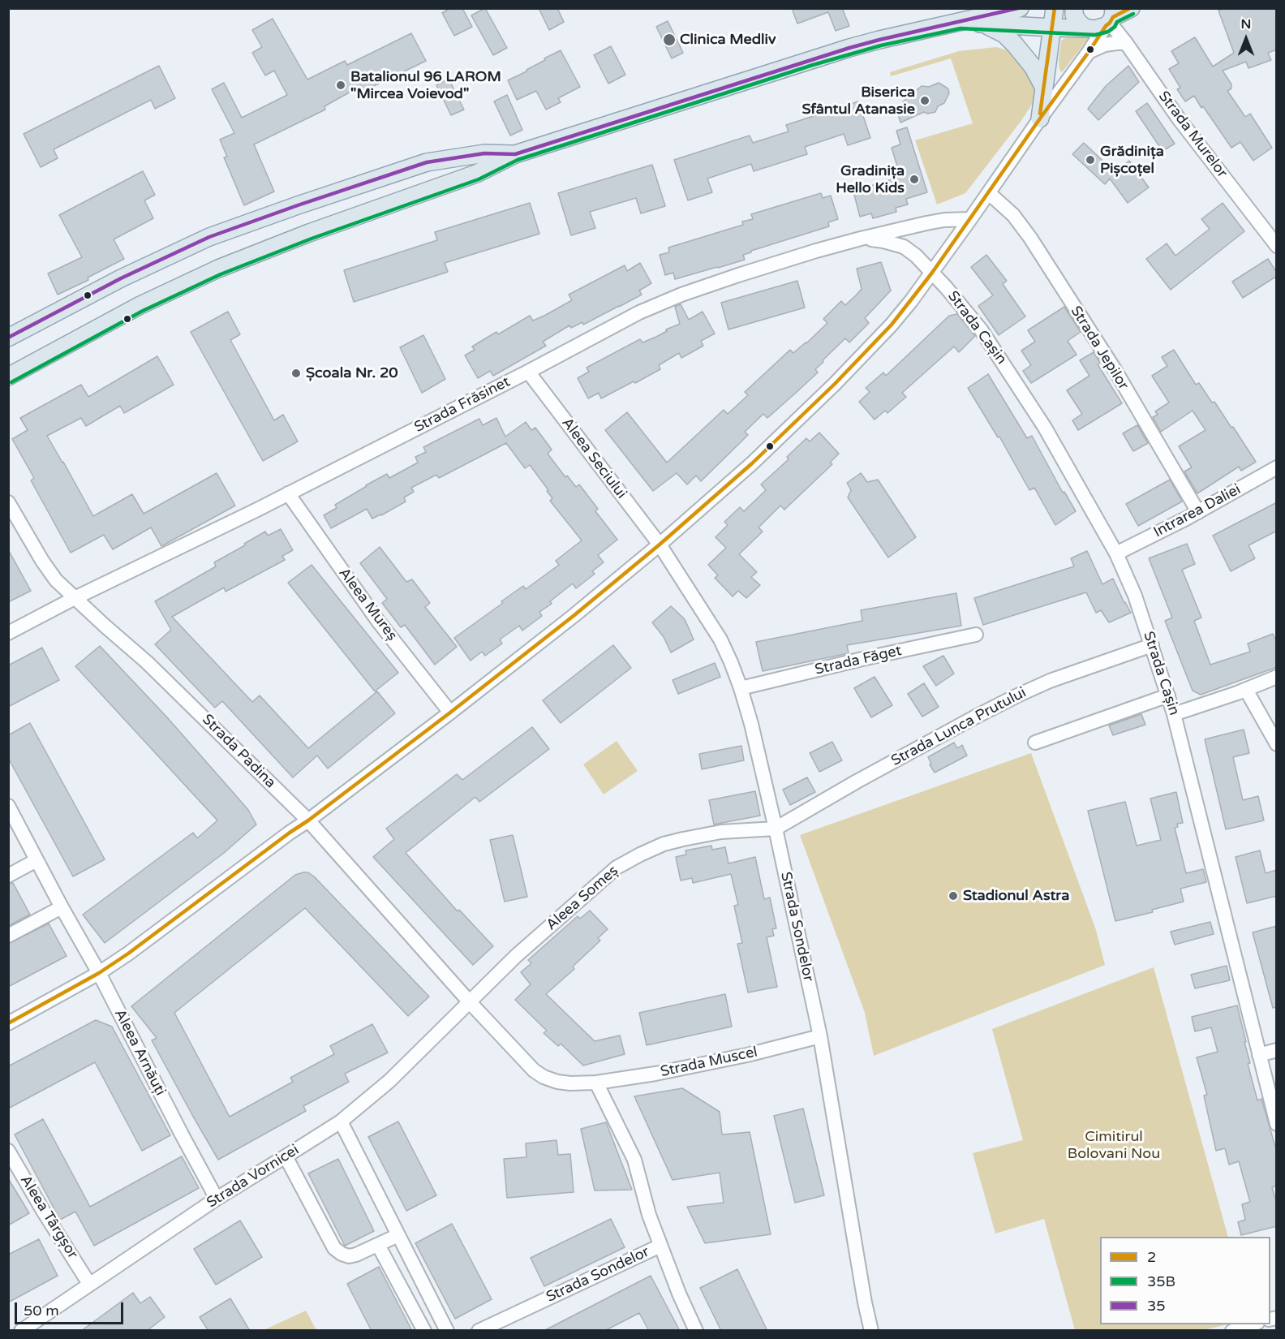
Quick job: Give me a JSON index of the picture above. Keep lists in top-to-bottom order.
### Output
{
  "streets": {
    "street": [
      "Strada Murelor",
      "Strada Cașin",
      "Strada Jepilor",
      "Strada Frăsinet",
      "Aleea Seciului",
      "Intrarea Daliei",
      "Aleea Mureș",
      "Strada Făget",
      "Strada Lunca Prutului",
      "Strada Padina",
      "Aleea Someș",
      "Strada Sondelor",
      "Aleea Arnăuți",
      "Strada Muscel",
      "Strada Vornicei",
      "Aleea Târgșor"
    ]
  },
  "crossings": [
    ["Strada Cașin", "Strada Frăsinet"],
    ["Strada Cașin", "Intrarea Daliei"],
    ["Strada Cașin", "Strada Lunca Prutului"],
    ["Strada Jepilor", "Intrarea Daliei"],
    ["Strada Frăsinet", "Aleea Seciului"],
    ["Strada Frăsinet", "Aleea Mureș"],
    ["Strada Frăsinet", "Strada Padina"],
    ["Aleea Seciului", "Strada Sondelor"],
    ["Strada Făget", "Strada Sondelor"],
    ["Strada Lunca Prutului", "Aleea Someș"],
    ["Strada Lunca Prutului", "Strada Sondelor"],
    ["Strada Padina", "Aleea Someș"],
    ["Strada Padina", "Strada Muscel"],
    ["Strada Padina", "Strada Vornicei"],
    ["Aleea Someș", "Strada Sondelor"],
    ["Aleea Someș", "Strada Muscel"],
    ["Aleea Someș", "Strada Vornicei"],
    ["Strada Sondelor", "Strada Muscel"],
    ["Aleea Arnăuți", "Strada Vornicei"],
    ["Strada Muscel", "Strada Vornicei"],
    ["Strada Vornicei", "Aleea Târgșor"]
  ],
  "parks": ["Cimitirul Bolovani Nou"],
  "places": [
    "Clinica Medliv",
    "Batalionul 96 LAROM \"Mircea Voievod\"",
    "Biserica Sfântul Atanasie",
    "Grădinița Pișcoțel",
    "Gradinița Hello Kids",
    "Școala Nr. 20",
    "Stadionul Astra"
  ],
  "lines": ["transit line 2", "transit line 35", "transit line 35B"],
  "legend": ["2", "35B", "35"],
  "scale_bar": "50 m",
  "north": "top"
}
